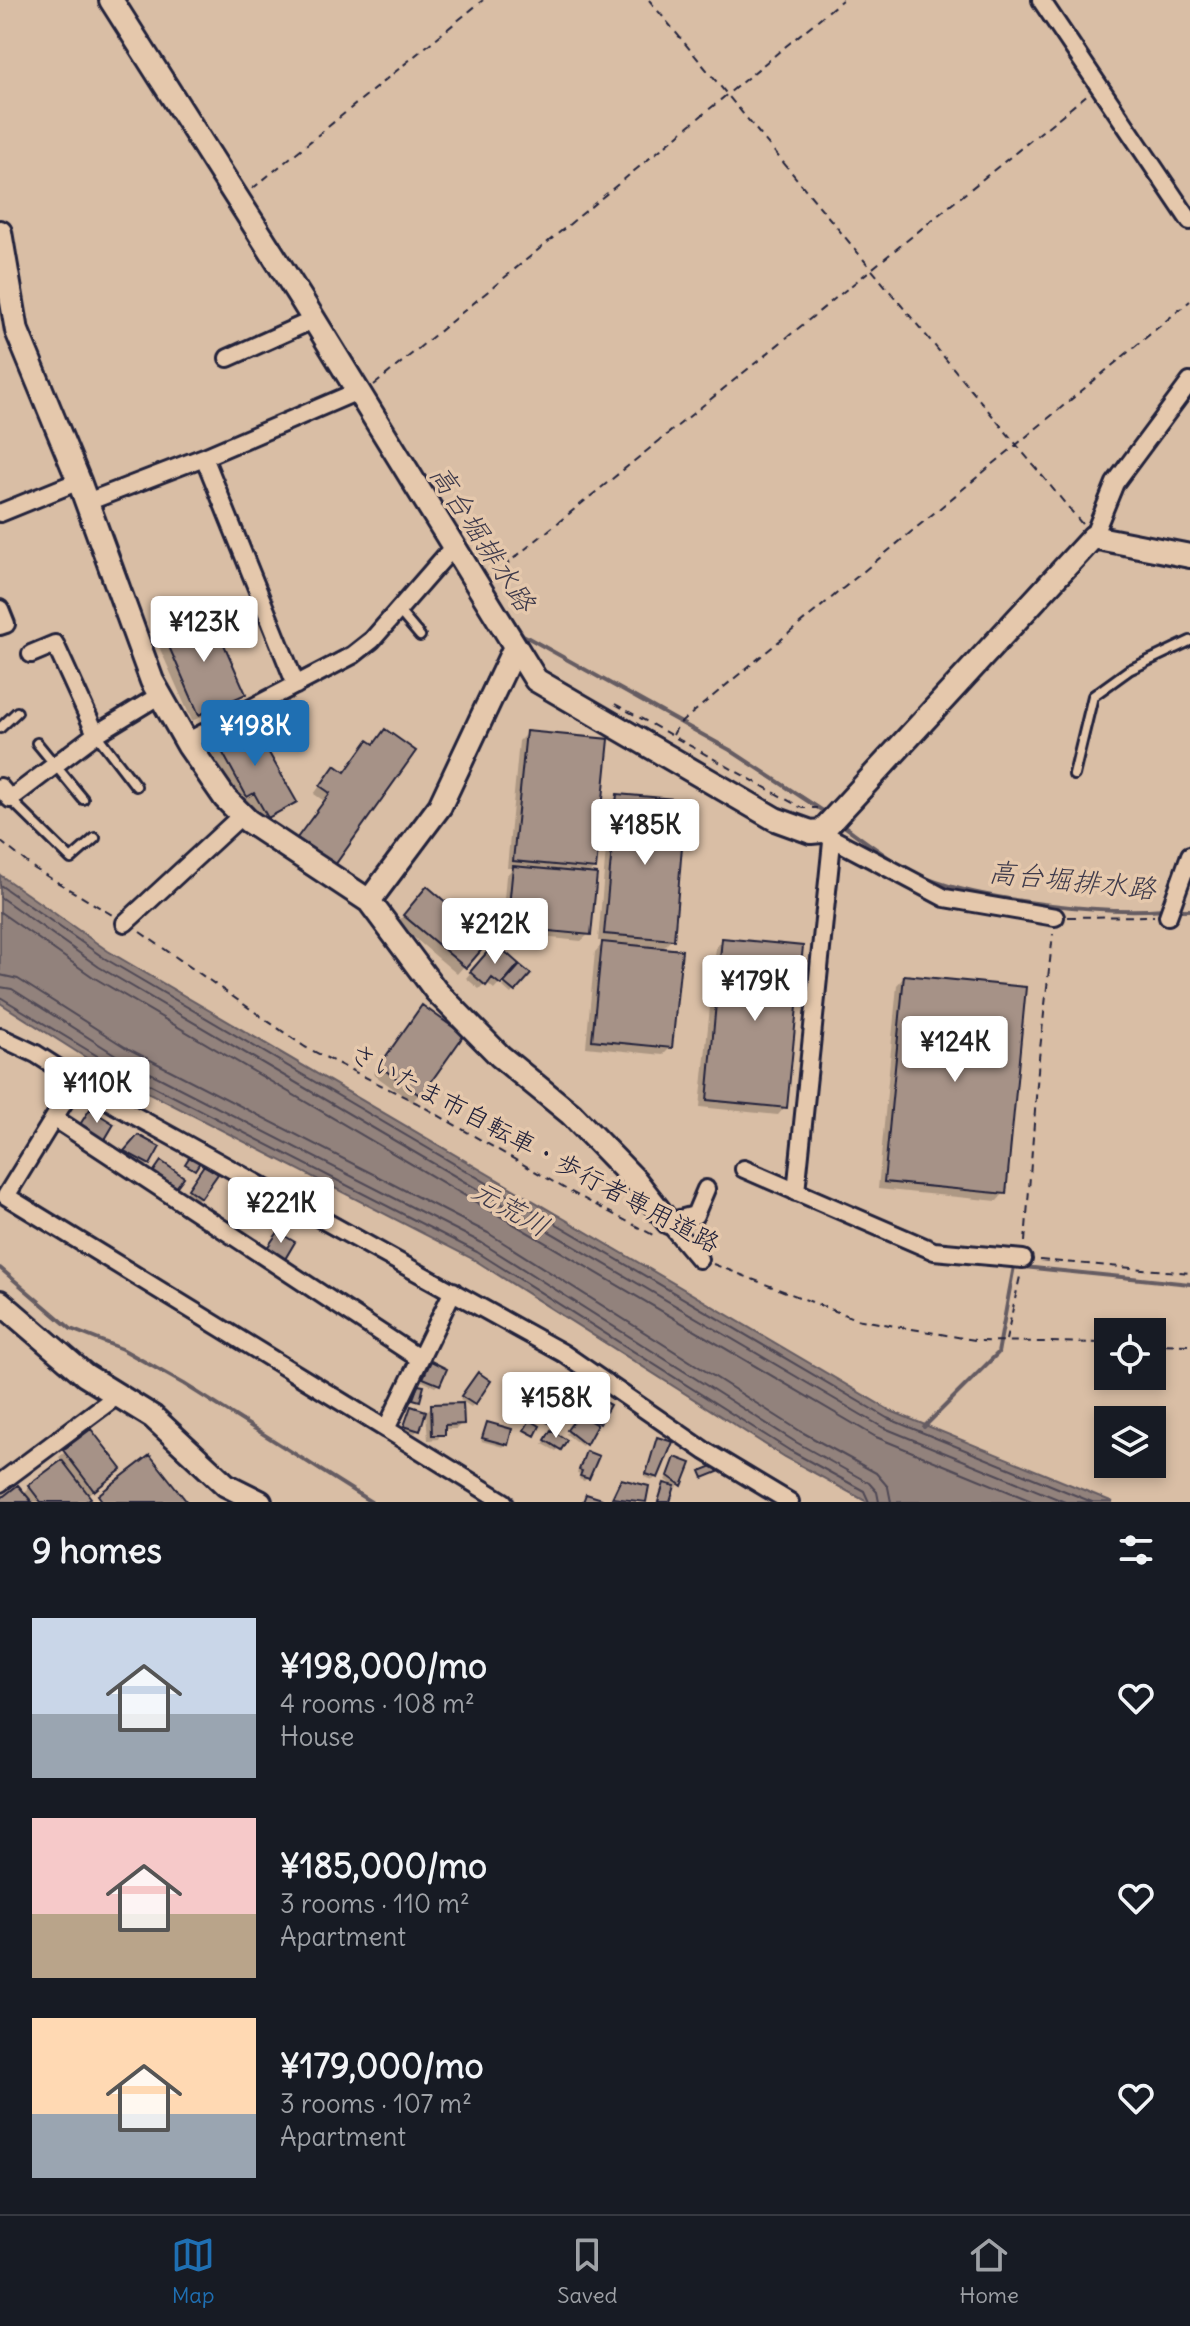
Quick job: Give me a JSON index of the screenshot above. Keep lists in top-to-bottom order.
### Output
{
  "streets": {
    "path": ["さいたま市自転車・歩行者専用道路"]
  },
  "water": ["高台堀排水路", "元荒川"],
  "page": {
    "price": [
      "¥123K",
      "¥198K",
      "¥185K",
      "¥212K",
      "¥179K",
      "¥124K",
      "¥110K",
      "¥221K",
      "¥158K"
    ],
    "heading": "9 homes",
    "list": [
      {
        "name": "¥198,000/mo",
        "note": "4 rooms · 108 m² · House"
      },
      {
        "name": "¥185,000/mo",
        "note": "3 rooms · 110 m² · Apartment"
      },
      {
        "name": "¥179,000/mo",
        "note": "3 rooms · 107 m² · Apartment"
      }
    ],
    "tabs": ["Map", "Saved", "Home"]
  }
}
